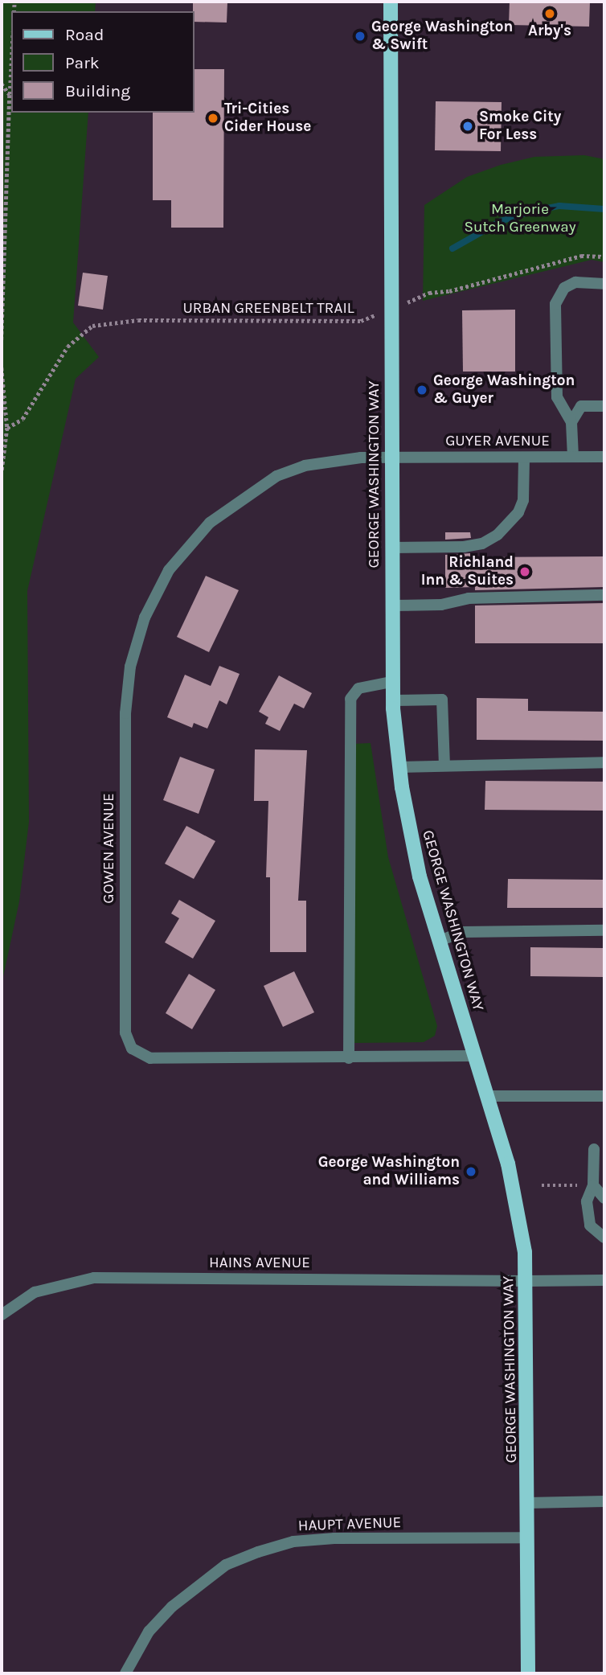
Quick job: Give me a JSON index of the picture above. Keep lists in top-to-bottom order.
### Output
{
  "streets": {
    "main road": ["GEORGE WASHINGTON WAY"],
    "street": [
      "GUYER AVENUE",
      "GOWEN AVENUE",
      "HAINS AVENUE",
      "HAUPT AVENUE"
    ],
    "path": ["URBAN GREENBELT TRAIL"]
  },
  "crossings": [
    ["URBAN GREENBELT TRAIL", "GEORGE WASHINGTON WAY"],
    ["GUYER AVENUE", "GEORGE WASHINGTON WAY"],
    ["GUYER AVENUE", "GOWEN AVENUE"],
    ["GEORGE WASHINGTON WAY", "GOWEN AVENUE"],
    ["GEORGE WASHINGTON WAY", "HAINS AVENUE"],
    ["GEORGE WASHINGTON WAY", "HAUPT AVENUE"]
  ],
  "parks": ["Marjorie Sutch Greenway"],
  "places": [
    "Arby's",
    "George Washington & Swift",
    "Tri-Cities Cider House",
    "Smoke City For Less",
    "George Washington & Guyer",
    "Richland Inn & Suites",
    "George Washington and Williams"
  ],
  "legend": ["Road", "Park", "Building"]
}
